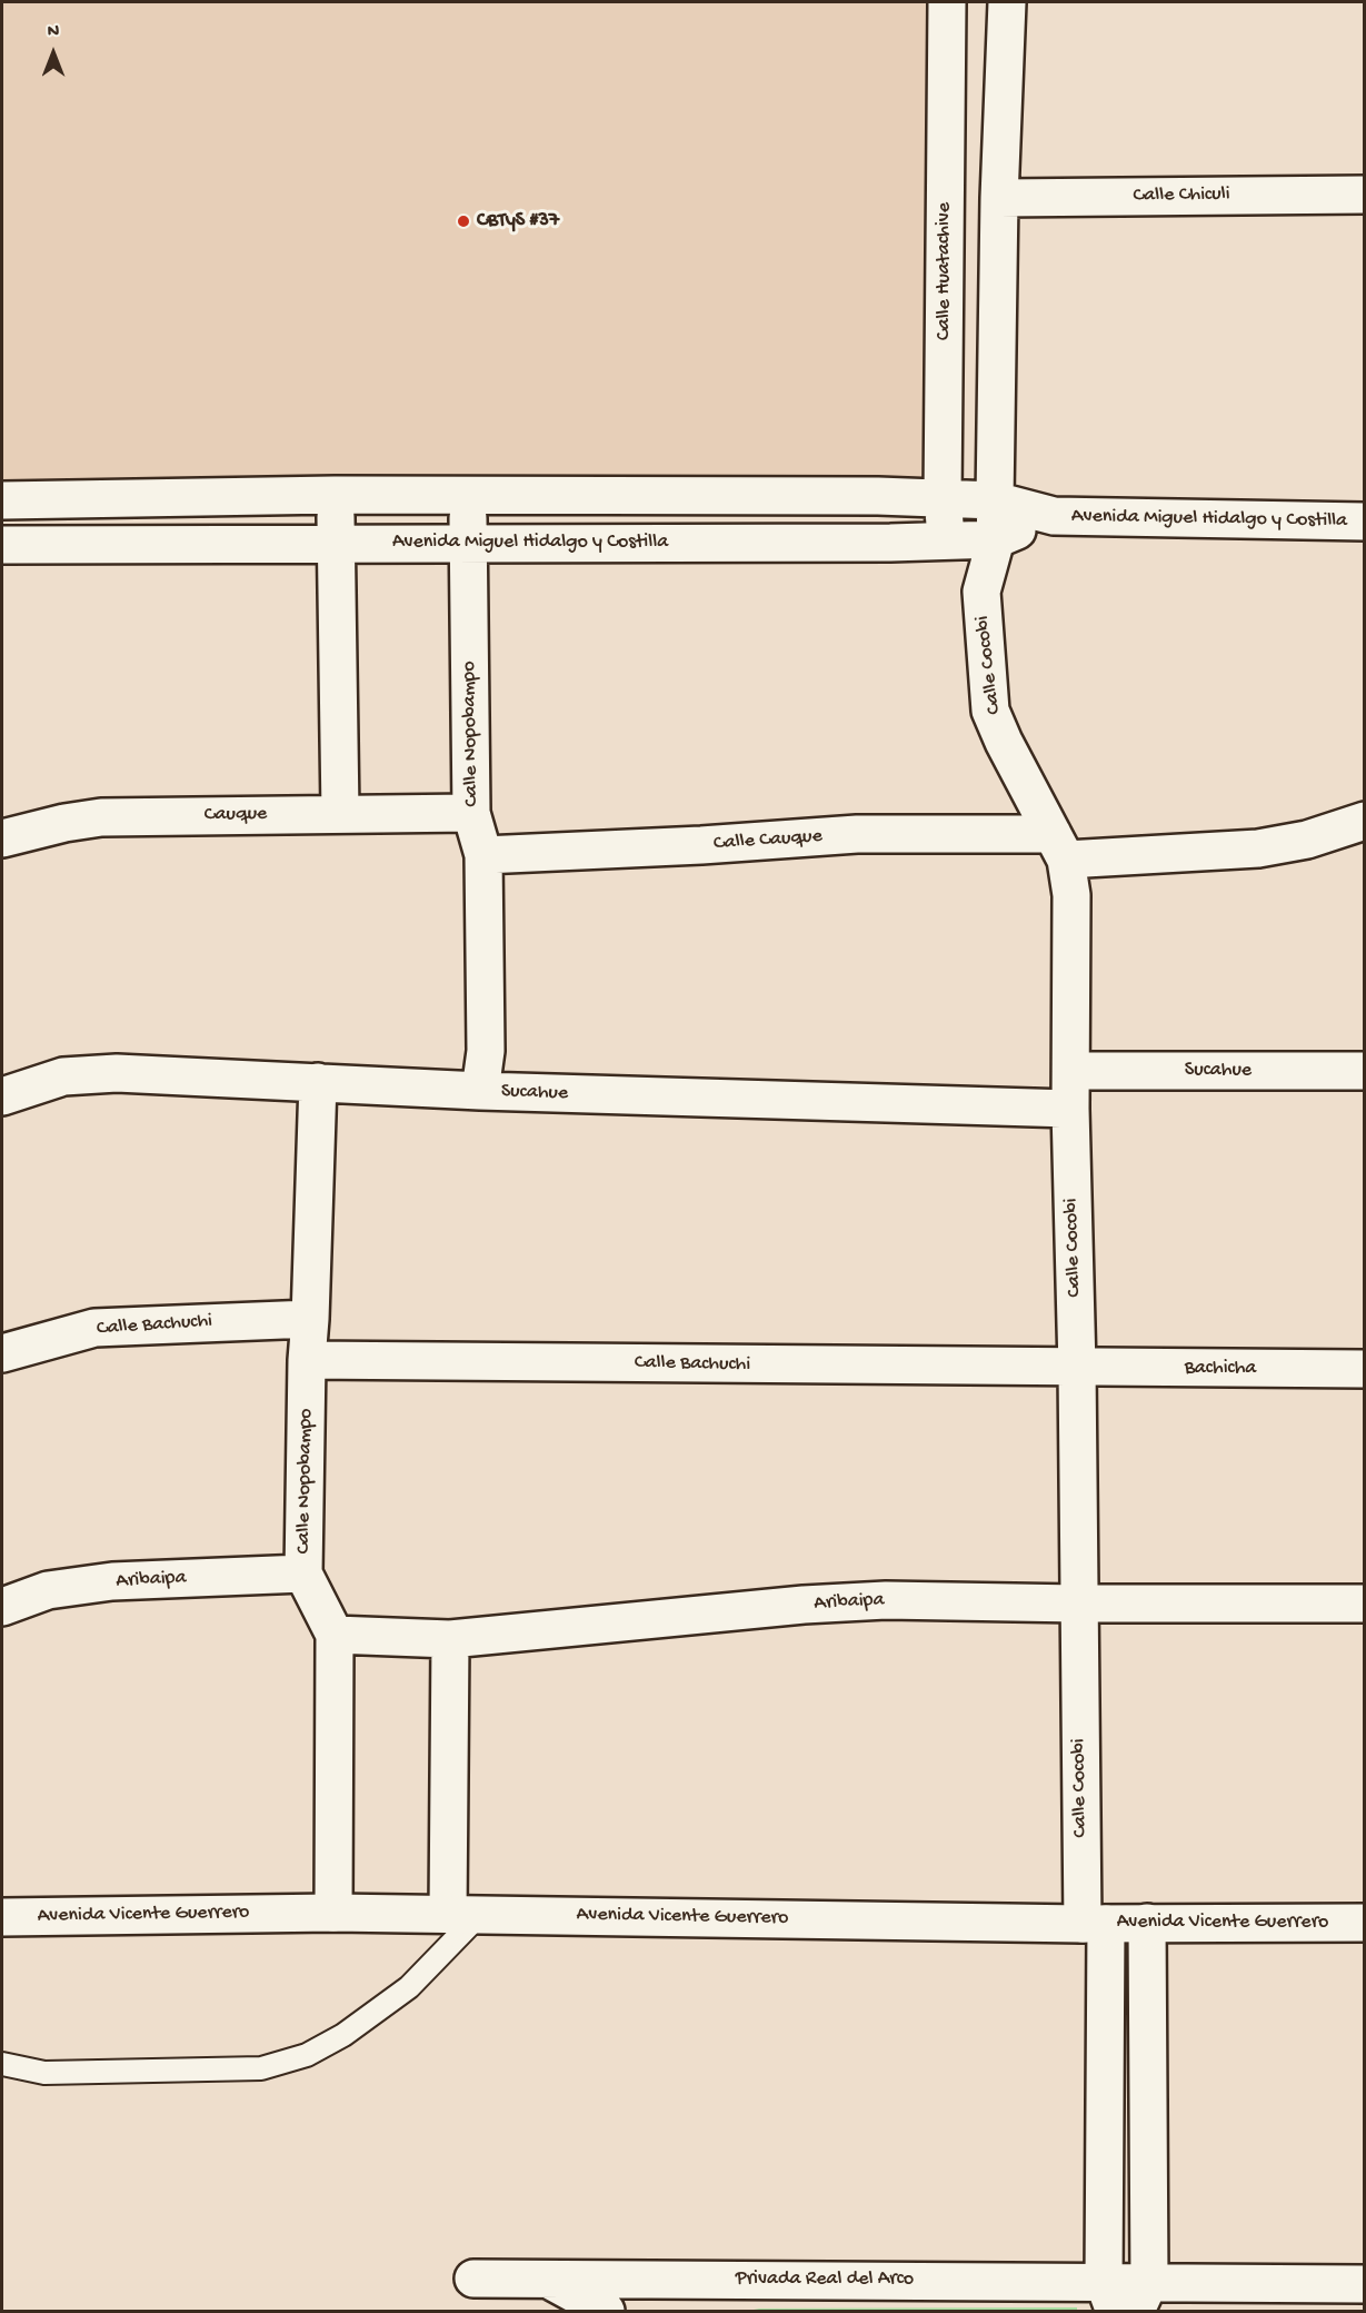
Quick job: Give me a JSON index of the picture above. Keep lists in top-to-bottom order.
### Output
{
  "streets": {
    "street": [
      "Calle Chiculi",
      "Calle Huatachive",
      "Avenida Miguel Hidalgo y Costilla",
      "Calle Cocobi",
      "Calle Nopobampo",
      "Cauque",
      "Calle Cauque",
      "Sucahue",
      "Calle Bachuchi",
      "Bachicha",
      "Aribaipa",
      "Avenida Vicente Guerrero",
      "Privada Real del Arco"
    ]
  },
  "crossings": [
    ["Calle Huatachive", "Avenida Miguel Hidalgo y Costilla"],
    ["Calle Huatachive", "Calle Cocobi"],
    ["Avenida Miguel Hidalgo y Costilla", "Calle Cocobi"],
    ["Avenida Miguel Hidalgo y Costilla", "Calle Nopobampo"],
    ["Calle Cocobi", "Calle Cauque"],
    ["Calle Cocobi", "Sucahue"],
    ["Calle Cocobi", "Calle Bachuchi"],
    ["Calle Cocobi", "Bachicha"],
    ["Calle Cocobi", "Aribaipa"],
    ["Calle Cocobi", "Avenida Vicente Guerrero"],
    ["Calle Nopobampo", "Cauque"],
    ["Calle Nopobampo", "Calle Cauque"],
    ["Calle Nopobampo", "Sucahue"],
    ["Calle Nopobampo", "Calle Bachuchi"],
    ["Calle Nopobampo", "Aribaipa"],
    ["Calle Nopobampo", "Avenida Vicente Guerrero"],
    ["Calle Bachuchi", "Bachicha"]
  ],
  "places": ["CBTyS #37"],
  "north": "top"
}
